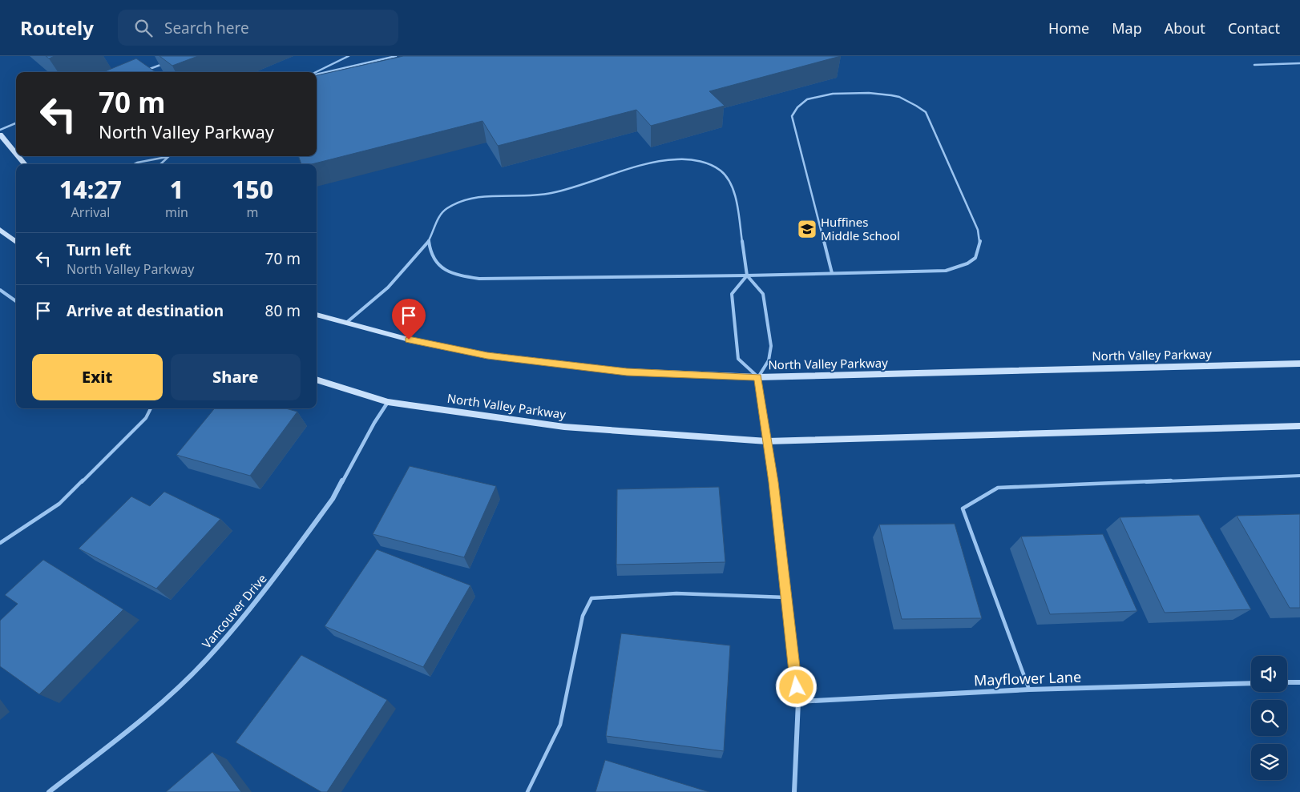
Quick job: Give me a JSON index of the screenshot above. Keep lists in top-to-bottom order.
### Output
{
  "streets": {
    "street": ["North Valley Parkway", "Vancouver Drive", "Mayflower Lane"]
  },
  "crossings": [
    ["North Valley Parkway", "Vancouver Drive"]
  ],
  "places": {
    "school or university": ["Huffines Middle School"]
  },
  "page": {
    "header": "Routely",
    "search": "Search here",
    "nav": [
      "Home",
      "Map",
      "About",
      "Contact"
    ],
    "turn": ["70 m", "North Valley Parkway"],
    "eta": [
      "14:27",
      "Arrival",
      "1",
      "min",
      "150",
      "m"
    ],
    "list": [
      {
        "name": "Turn left",
        "note": "North Valley Parkway",
        "value": "70 m"
      },
      {
        "name": "Arrive at destination",
        "value": "80 m"
      }
    ],
    "buttons": ["Exit", "Share"]
  }
}
